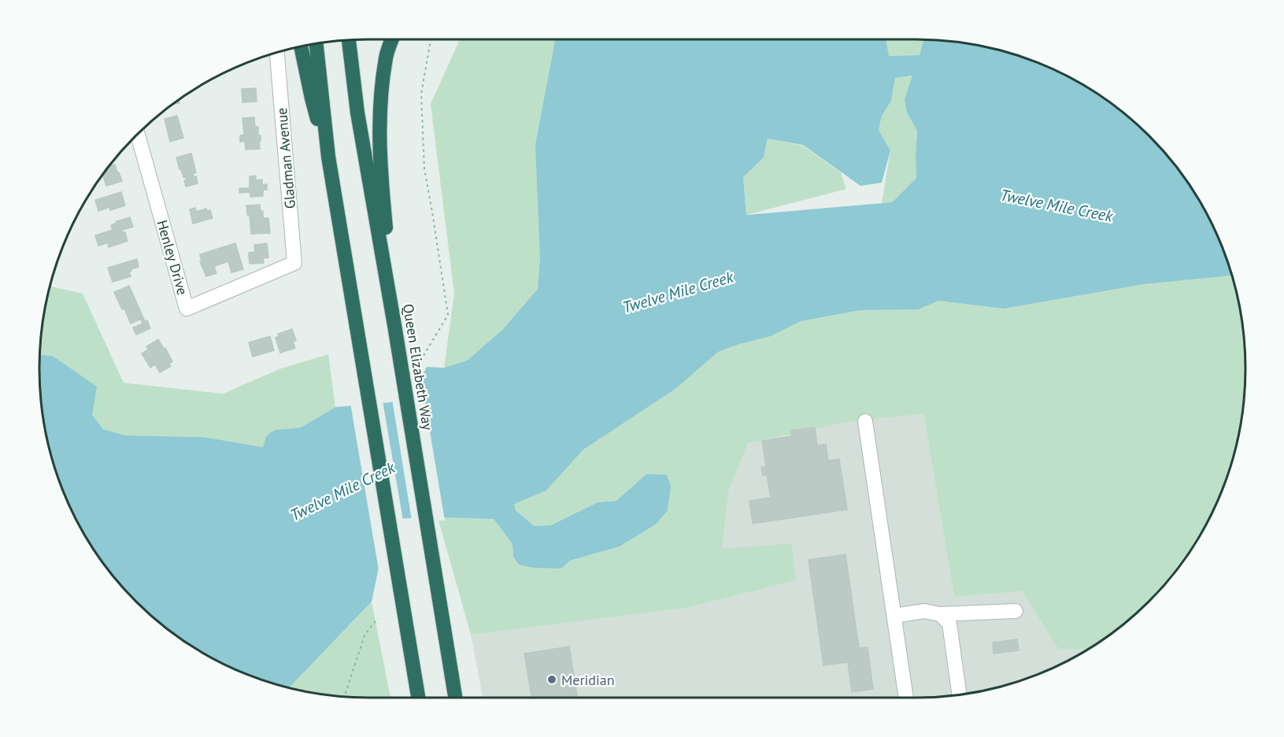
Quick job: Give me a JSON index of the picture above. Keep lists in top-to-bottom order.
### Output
{
  "streets": {
    "highway": ["Queen Elizabeth Way"],
    "street": ["Gladman Avenue", "Henley Drive"]
  },
  "crossings": [
    ["Gladman Avenue", "Henley Drive"]
  ],
  "water": ["Twelve Mile Creek"],
  "places": ["Meridian"]
}
